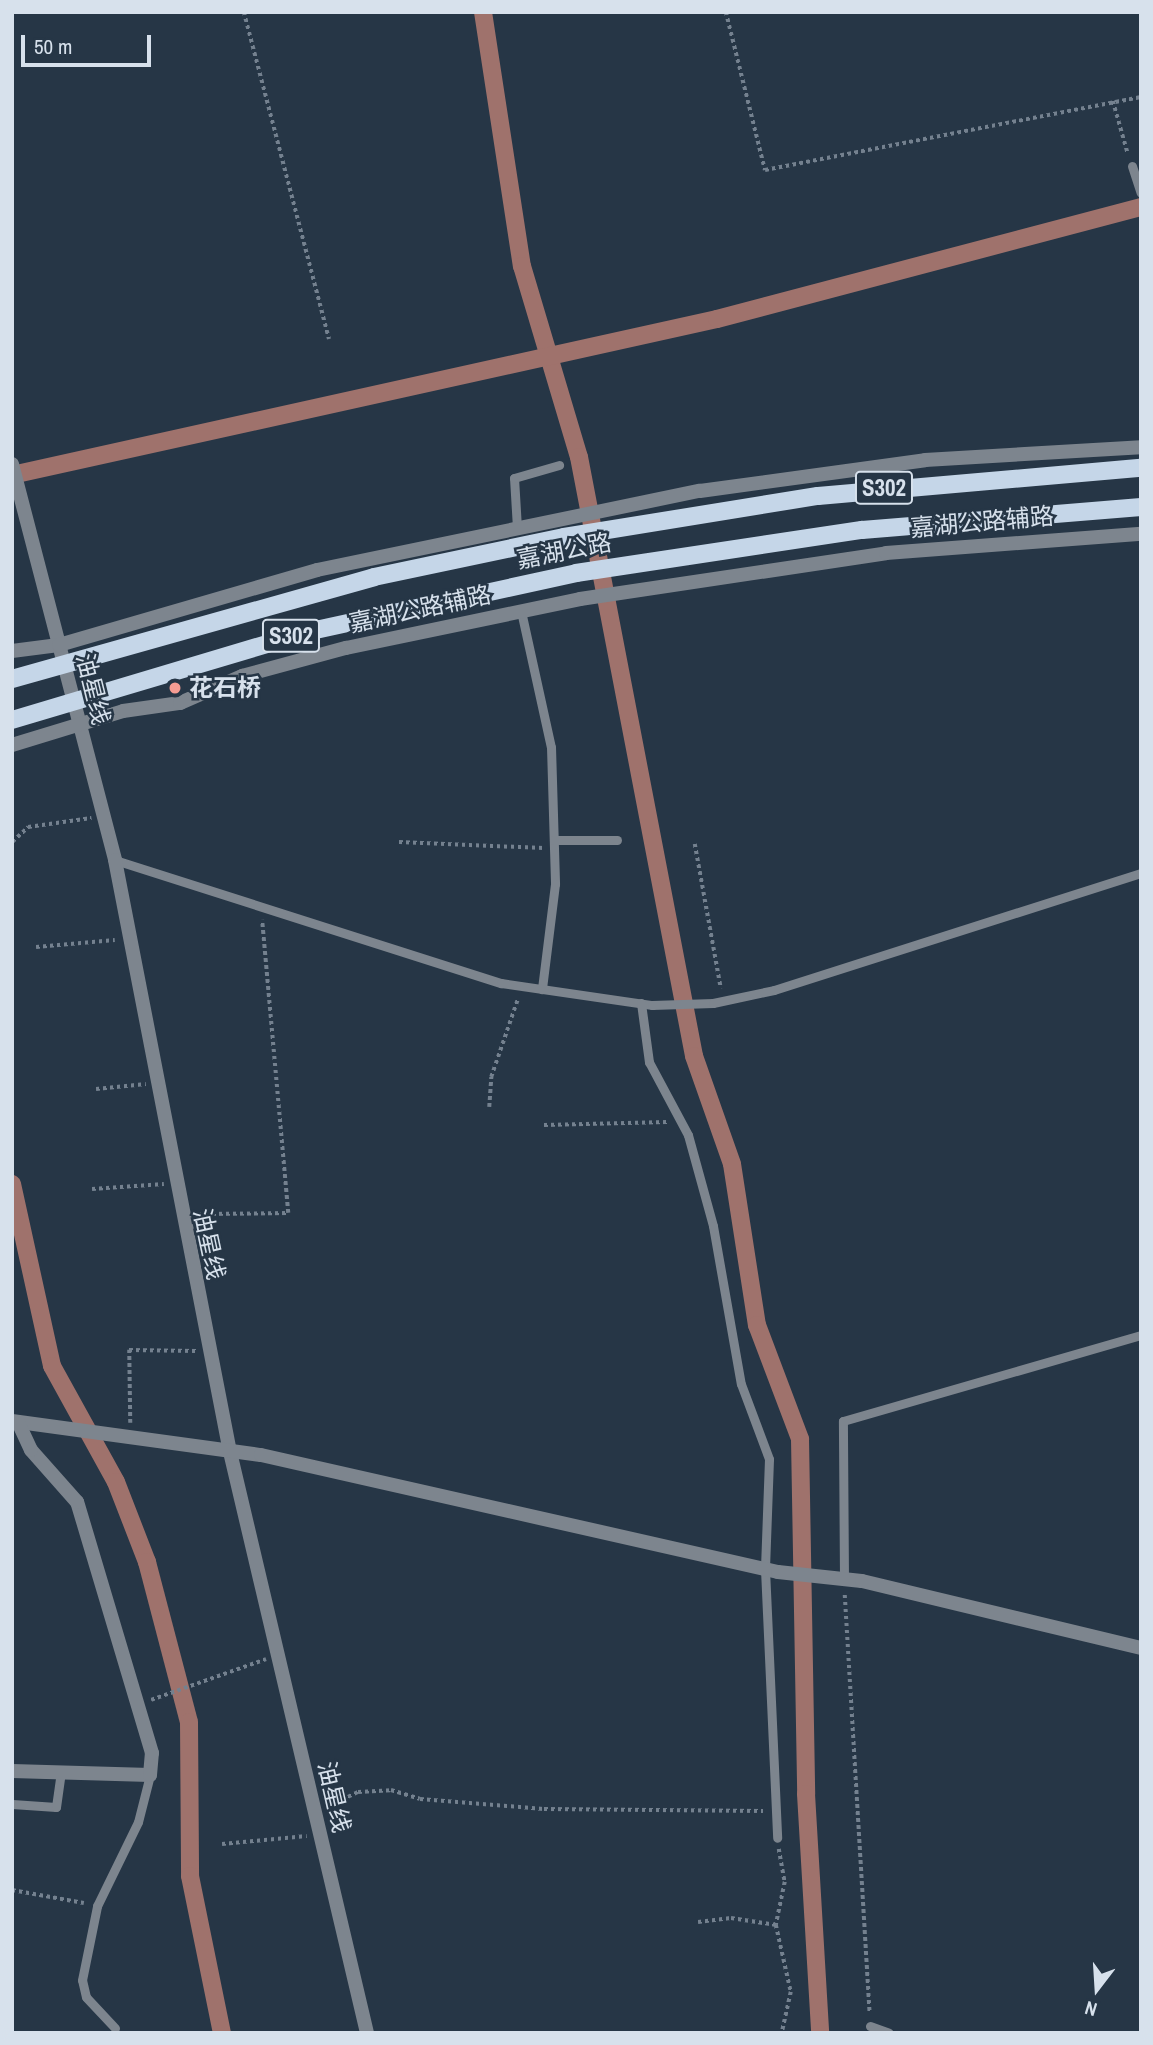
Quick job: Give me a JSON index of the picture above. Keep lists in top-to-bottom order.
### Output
{
  "streets": {
    "main road": ["S302", "嘉湖公路"],
    "street": ["嘉湖公路辅路", "油星线"]
  },
  "crossings": [
    ["嘉湖公路辅路", "油星线"],
    ["嘉湖公路", "油星线"]
  ],
  "places": ["花石桥"],
  "scale_bar": "50 m",
  "north": "bottom"
}
